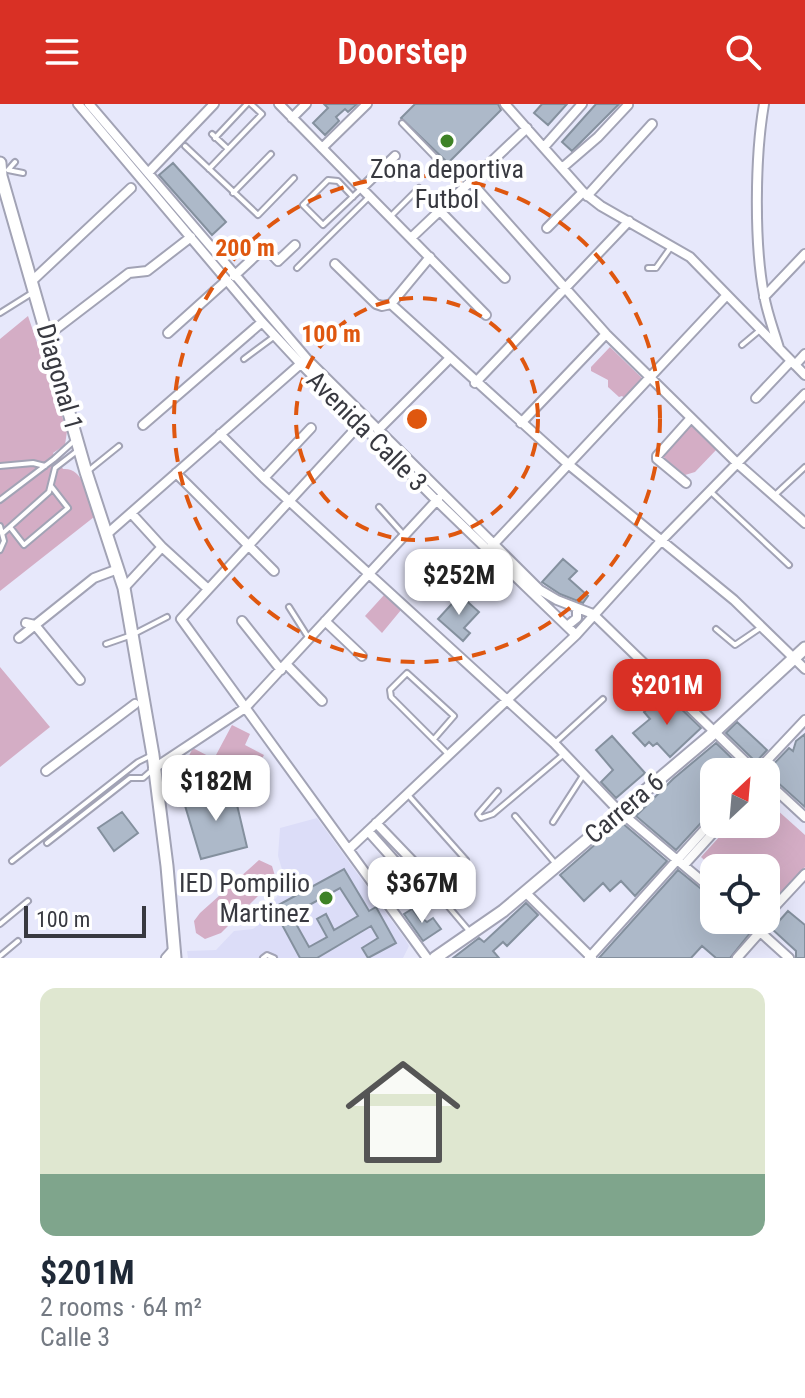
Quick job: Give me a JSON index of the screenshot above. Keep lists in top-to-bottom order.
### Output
{
  "streets": {
    "main road": ["Diagonal 1", "Carrera 6"],
    "street": ["Avenida Calle 3"]
  },
  "places": ["Zona deportiva Futbol", "IED Pompilio Martinez"],
  "scale_bar": "100 m",
  "north": "top right",
  "page": {
    "header": "Doorstep",
    "price": [
      "$252M",
      "$201M",
      "$182M",
      "$367M"
    ],
    "scale": "100 m",
    "list": [
      {
        "name": "$201M",
        "note": "2 rooms · 64 m² · Calle 3"
      }
    ]
  },
  "rings": ["200 m", "100 m"]
}
